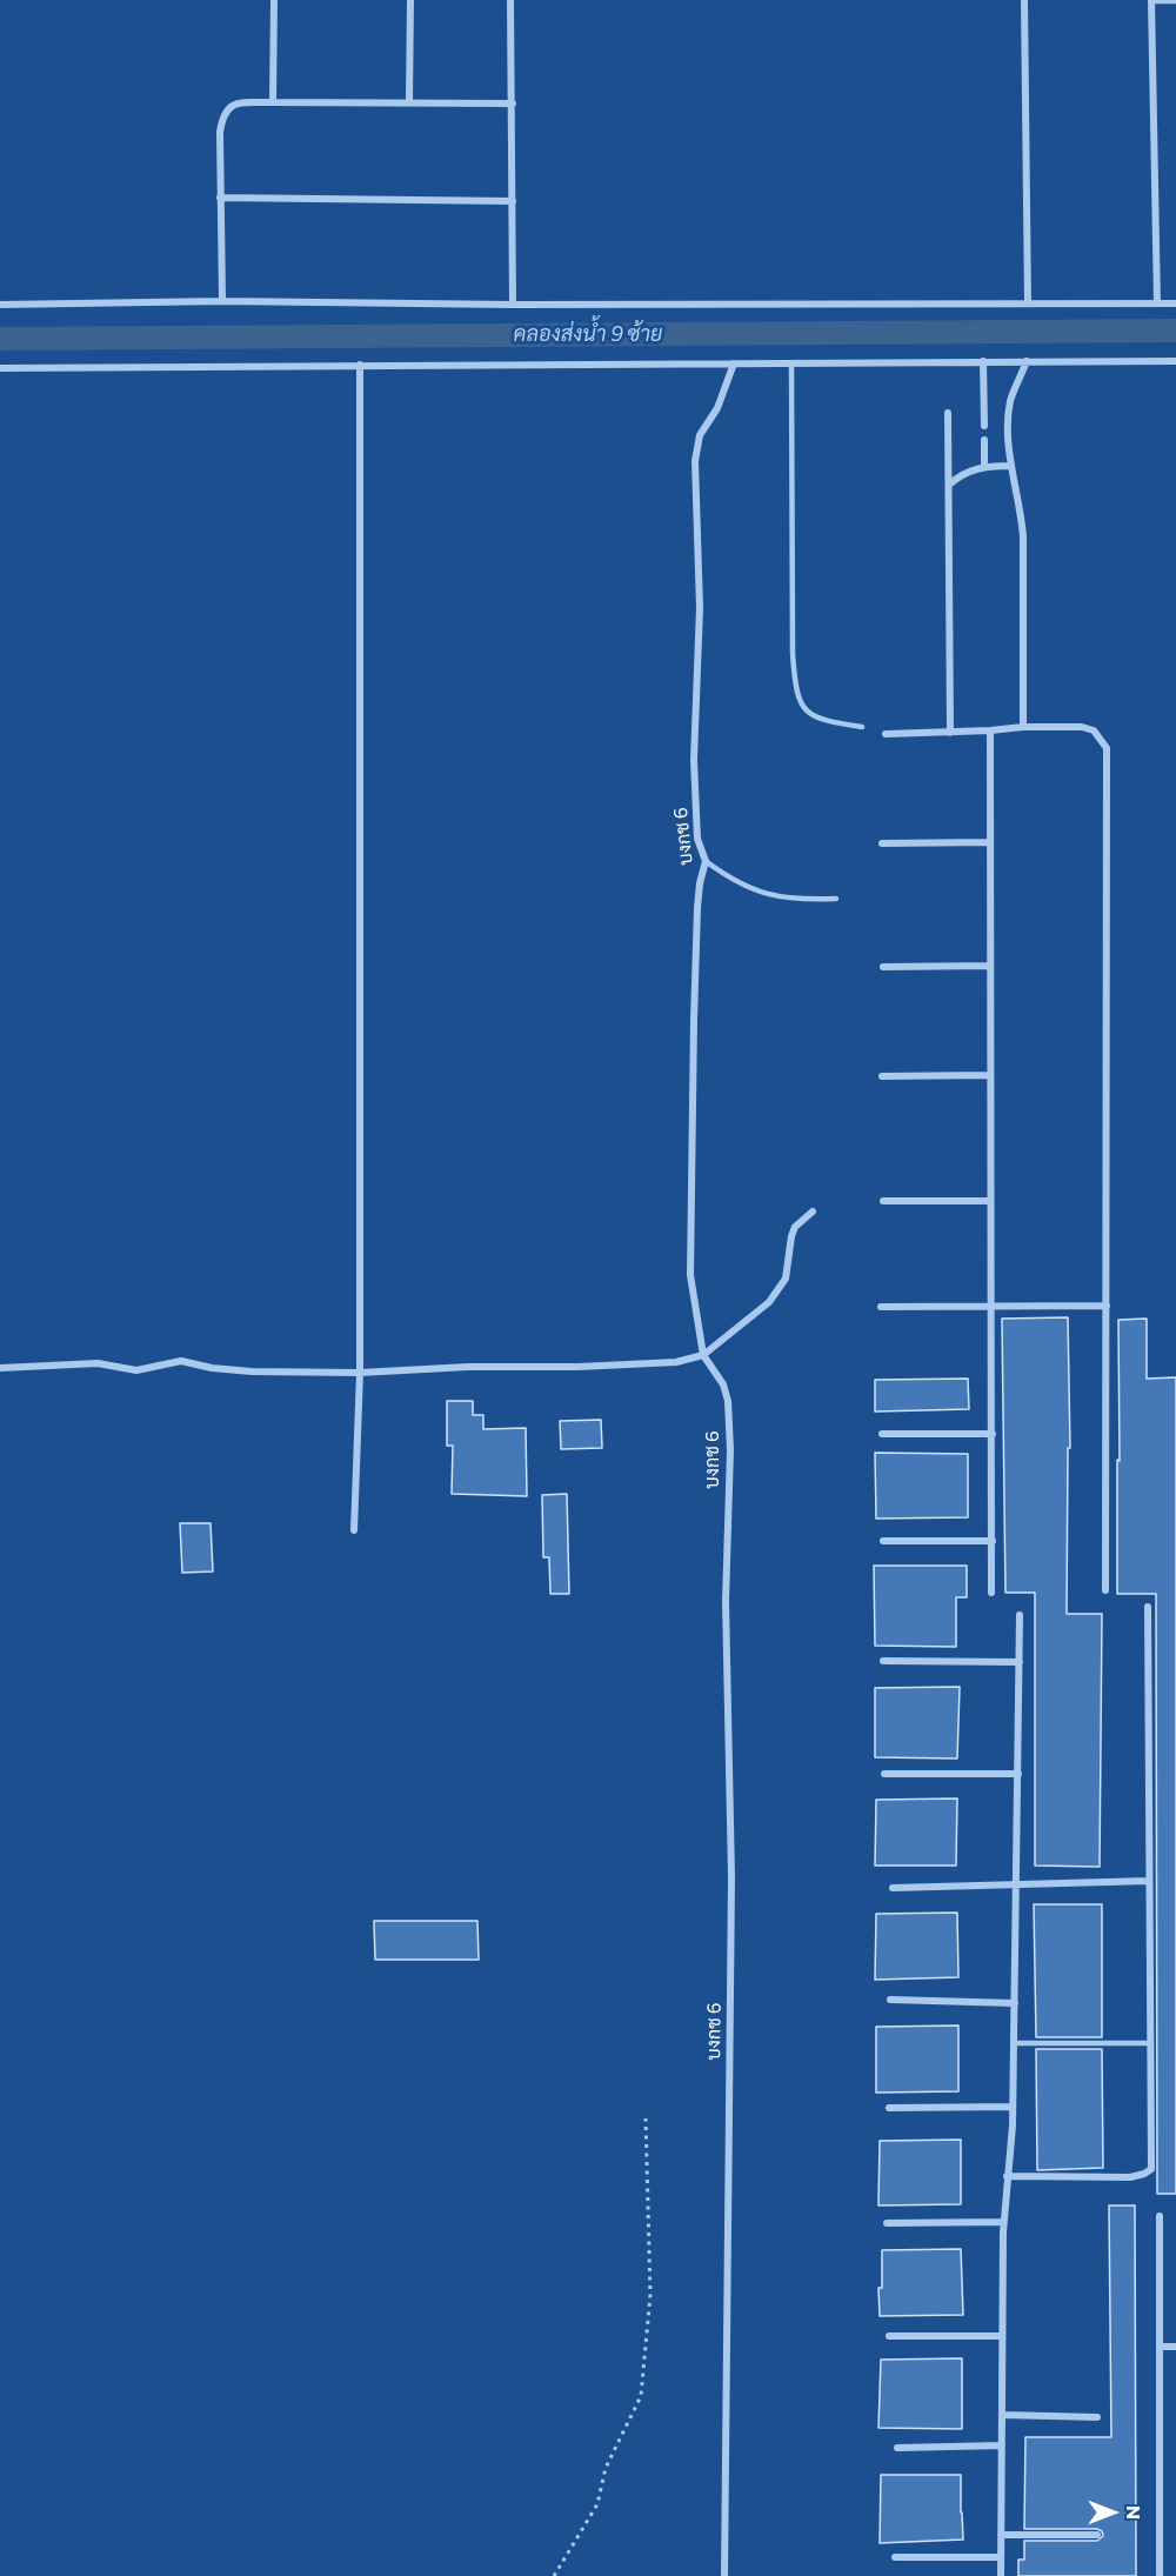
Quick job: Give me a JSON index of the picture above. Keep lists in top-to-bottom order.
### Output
{
  "streets": {
    "street": ["บงกช 6"]
  },
  "water": ["คลองส่งน้ำ 9 ซ้าย"],
  "north": "right"
}
